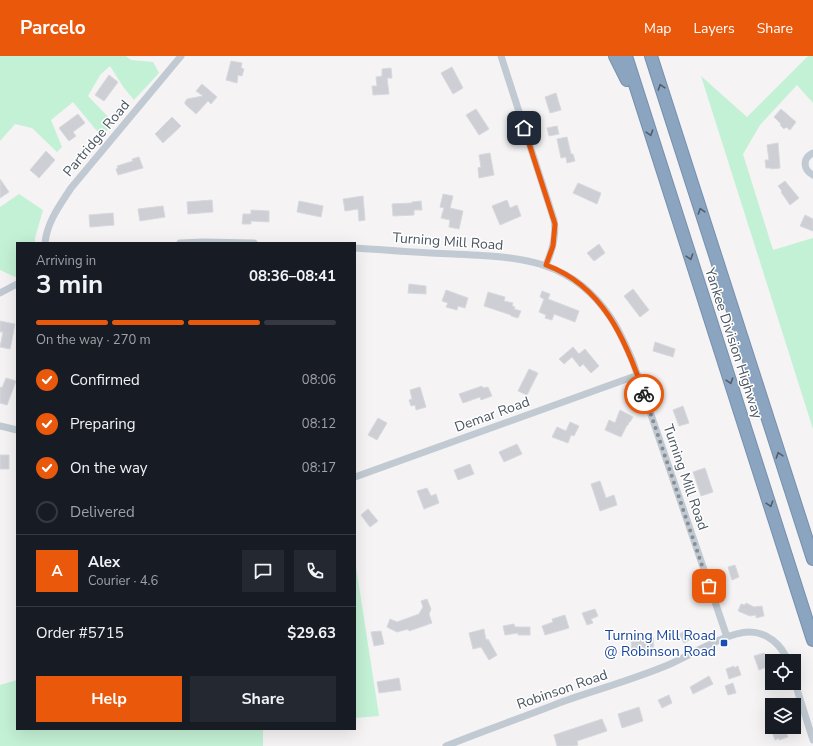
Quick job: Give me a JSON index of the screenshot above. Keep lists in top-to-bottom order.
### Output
{
  "streets": {
    "highway": ["Yankee Division Highway"],
    "street": [
      "Partridge Road",
      "Turning Mill Road",
      "Demar Road",
      "Robinson Road"
    ]
  },
  "crossings": [
    ["Turning Mill Road", "Demar Road"],
    ["Turning Mill Road", "Robinson Road"]
  ],
  "places": {
    "transit": ["Turning Mill Road @ Robinson Road"]
  },
  "page": {
    "header": "Parcelo",
    "nav": ["Map", "Layers", "Share"],
    "heading": ["3 min", "Arriving in", "08:36–08:41"],
    "panel": [
      "Alex",
      "Courier · 4.6",
      "Order #5715",
      "$29.63"
    ],
    "bar": "On the way · 270 m",
    "list": [
      ["Confirmed", "08:06"],
      ["Preparing", "08:12"],
      ["On the way", "08:17"],
      "Delivered"
    ],
    "round": "A",
    "buttons": ["Help", "Share"]
  }
}
